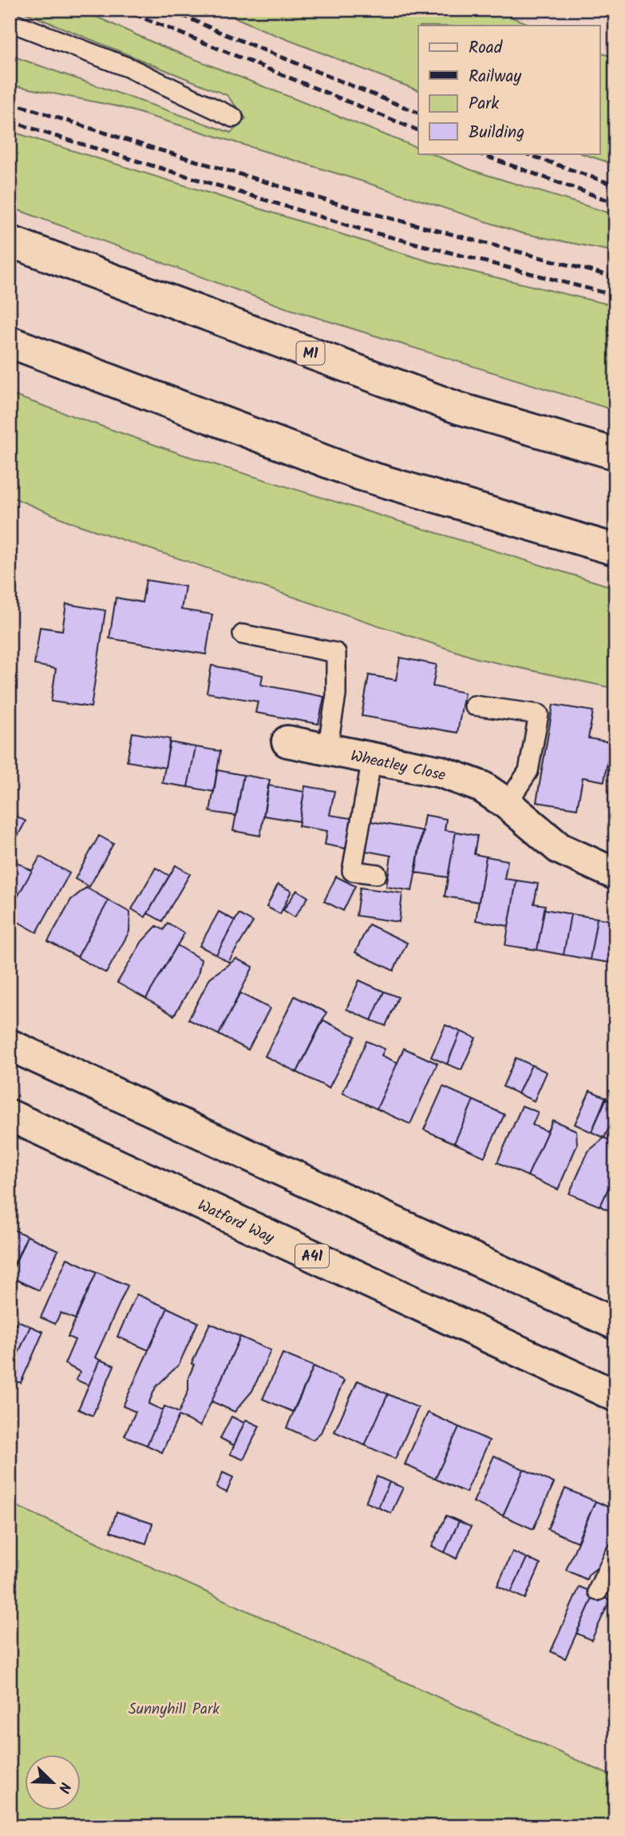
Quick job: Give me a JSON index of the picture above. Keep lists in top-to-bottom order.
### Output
{
  "streets": {
    "main road": [
      "M1",
      "Wheatley Close",
      "Watford Way",
      "A41"
    ]
  },
  "parks": ["Sunnyhill Park"],
  "legend": [
    "Road",
    "Railway",
    "Park",
    "Building"
  ],
  "north": "bottom right"
}
